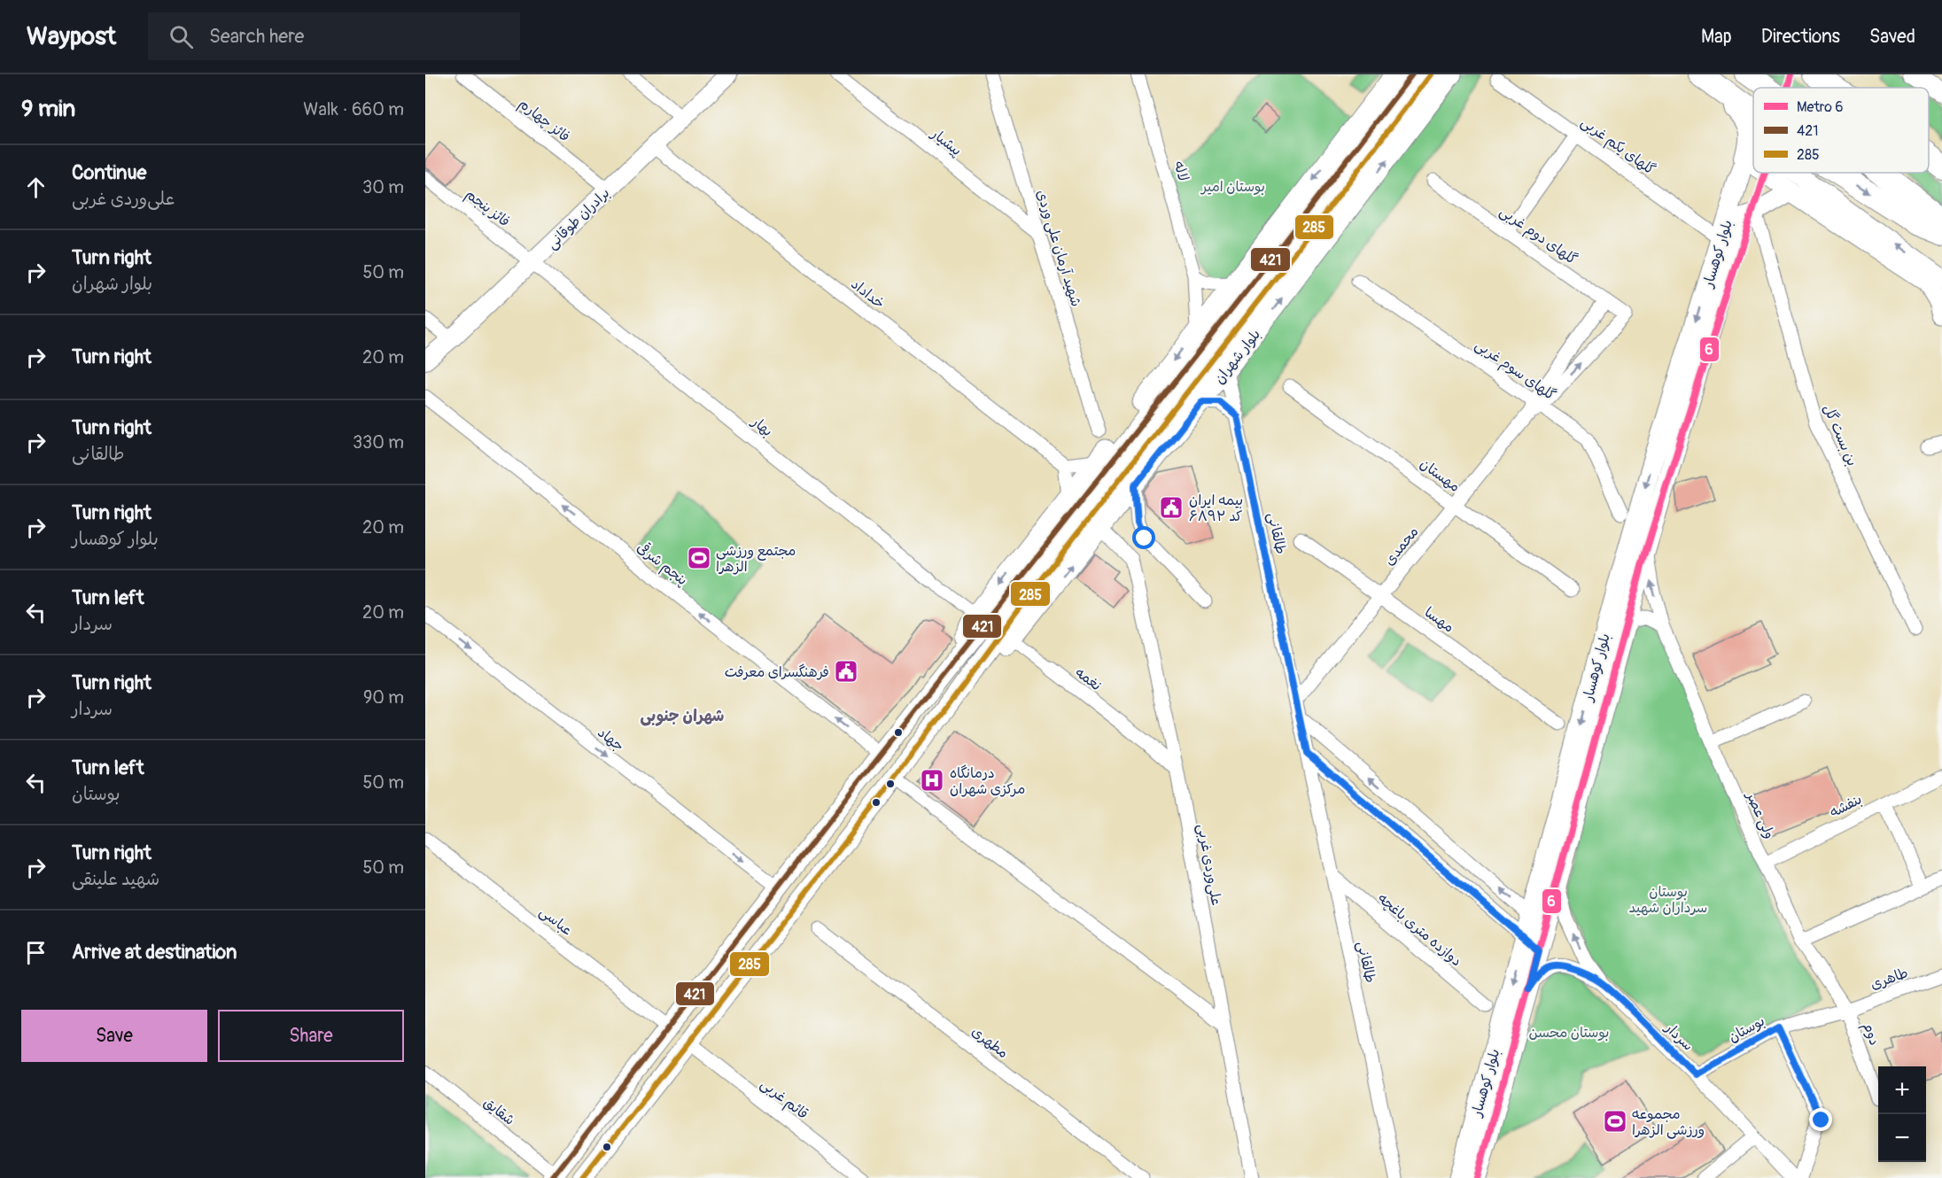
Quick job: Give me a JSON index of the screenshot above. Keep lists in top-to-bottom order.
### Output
{
  "streets": {
    "main road": ["بلوار کوهسار", "بلوار شهران"],
    "street": [
      "فائز چهارم",
      "پیشیار",
      "گلهای یکم غربی",
      "لاله",
      "فائز پنجم",
      "برادران طوقانی",
      "گلهای دوم غربی",
      "شهید آرمان علی وردی",
      "خداداد",
      "گلهای سوم غربی",
      "بهار",
      "بن بست گل",
      "مهستان",
      "طالقانی",
      "محمدی",
      "پنجم شرقی",
      "مهسا",
      "نغمه",
      "جهاد",
      "بنفشه",
      "ولی عصر",
      "علی‌وردی غربی",
      "عباسی",
      "دوازده متری باغچه",
      "طاهری",
      "بوستان",
      "دوم",
      "سردار",
      "مطهری",
      "قائم غربی",
      "شقایق"
    ]
  },
  "crossings": [
    ["فائز چهارم", "برادران طوقانی"],
    ["پیشیار", "شهید آرمان علی وردی"],
    ["گلهای یکم غربی", "بلوار کوهسار"],
    ["فائز پنجم", "برادران طوقانی"],
    ["فائز پنجم", "بهار"],
    ["برادران طوقانی", "خداداد"],
    ["برادران طوقانی", "بهار"],
    ["گلهای دوم غربی", "گلهای سوم غربی"],
    ["گلهای دوم غربی", "محمدی"],
    ["بلوار کوهسار", "بن بست گل"],
    ["بلوار کوهسار", "ولی عصر"],
    ["بلوار کوهسار", "سردار"],
    ["بلوار شهران", "طالقانی"],
    ["بلوار شهران", "نغمه"],
    ["بلوار شهران", "قائم غربی"],
    ["گلهای سوم غربی", "محمدی"],
    ["مهستان", "محمدی"],
    ["طالقانی", "محمدی"],
    ["طالقانی", "دوازده متری باغچه"],
    ["محمدی", "مهسا"],
    ["نغمه", "علی‌وردی غربی"],
    ["بنفشه", "ولی عصر"],
    ["ولی عصر", "طاهری"],
    ["ولی عصر", "بوستان"],
    ["ولی عصر", "دوم"],
    ["طاهری", "بوستان"],
    ["طاهری", "دوم"],
    ["بوستان", "دوم"],
    ["بوستان", "سردار"]
  ],
  "one_way": ["پنجم شرقی", "جهاد"],
  "districts": ["شهران جنوبی"],
  "parks": ["بوستان امیر", "بوستان سرداران شهید", "بوستان محسن"],
  "places": {
    "public building": ["بیمه ایران کد ۶۸۹۲", "فرهنگسرای معرفت"],
    "sports": ["مجتمع ورزشی الزهرا", "مجموعه ورزشی الزهرا"],
    "hospital": ["درمانگاه مرکزی شهران"]
  },
  "lines": ["metro line 6", "transit line 421", "transit line 285"],
  "legend": ["Metro 6", "421", "285"],
  "page": {
    "header": "Waypost",
    "search": "Search here",
    "nav": ["Map", "Directions", "Saved"],
    "heading": ["9 min", "Walk · 660 m"],
    "list": [
      ["Continue", "علی‌وردی غربی", "30 m"],
      ["Turn right", "بلوار شهران", "50 m"],
      ["Turn right", "20 m"],
      ["Turn right", "طالقانی", "330 m"],
      ["Turn right", "بلوار کوهسار", "20 m"],
      ["Turn left", "سردار", "20 m"],
      ["Turn right", "سردار", "90 m"],
      ["Turn left", "بوستان", "50 m"],
      ["Turn right", "شهید علینقی", "50 m"],
      "Arrive at destination"
    ],
    "buttons": ["Save", "Share"],
    "map_buttons": ["+", "−"]
  }
}
